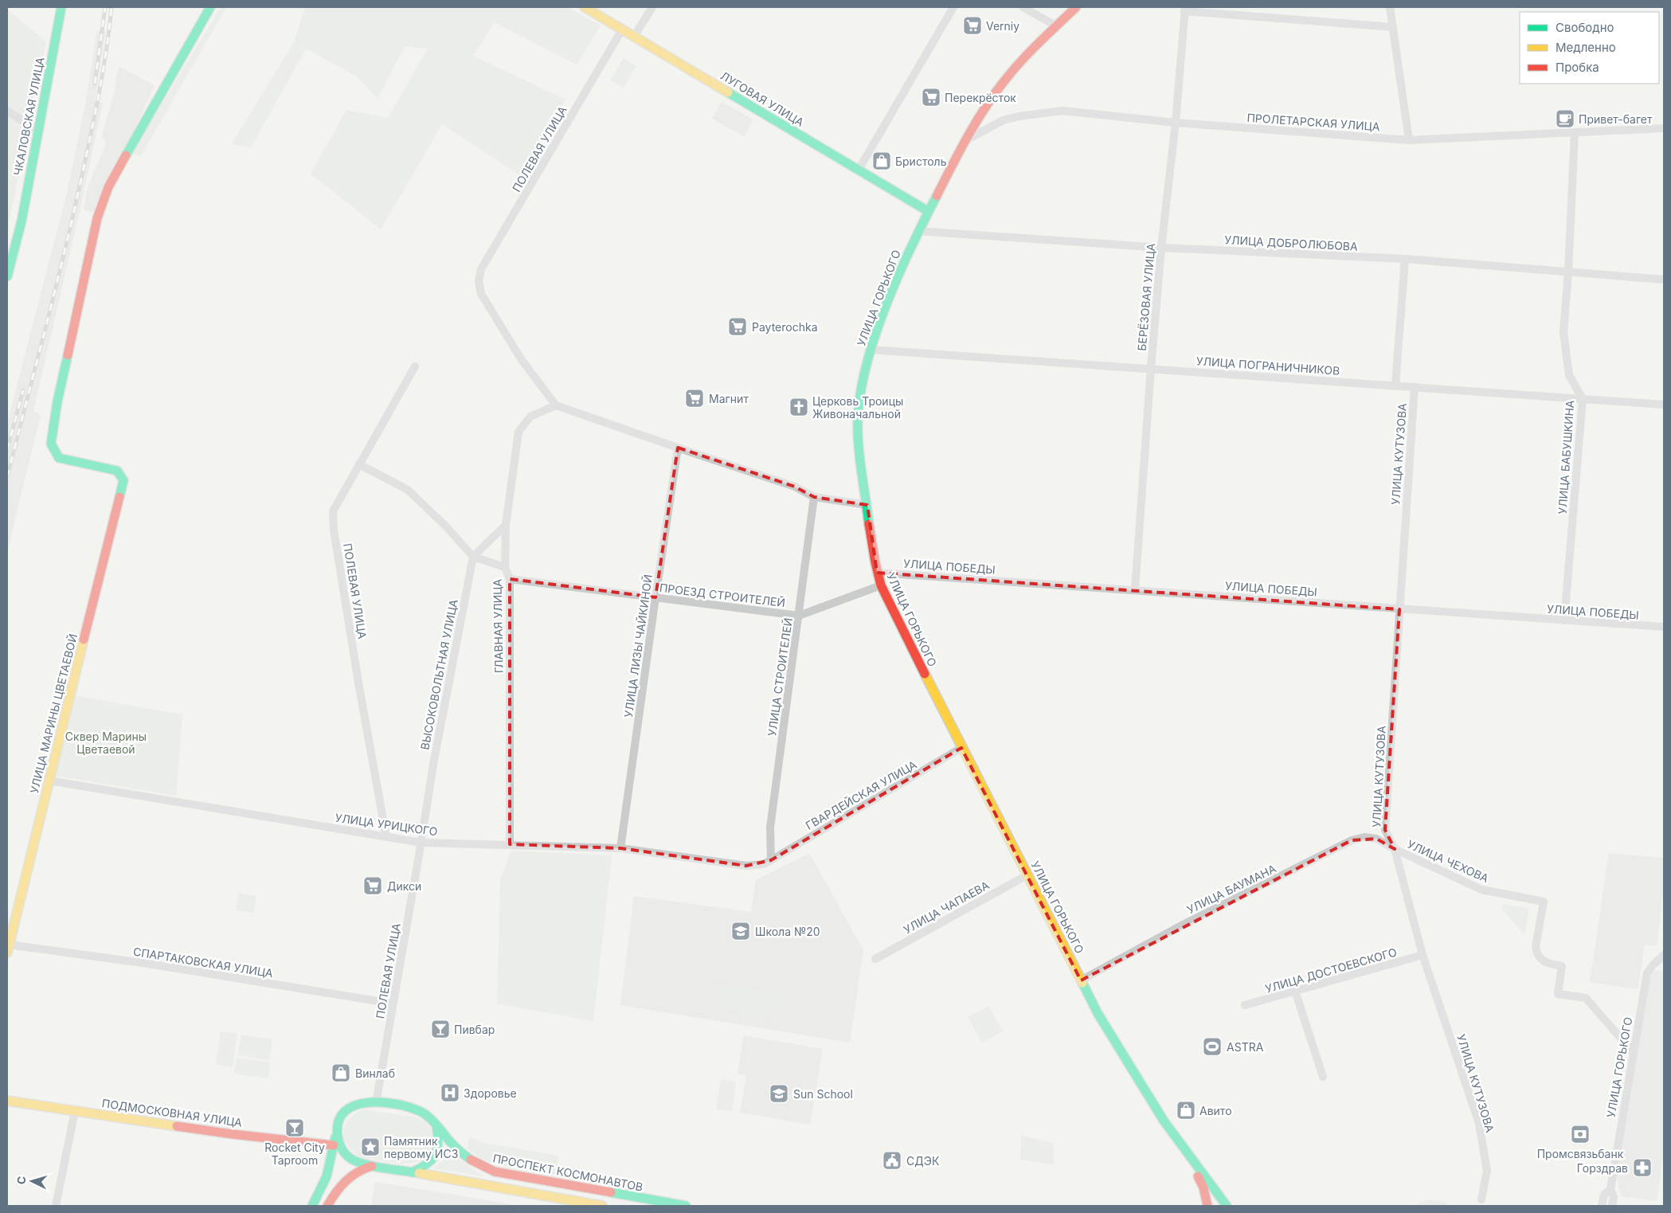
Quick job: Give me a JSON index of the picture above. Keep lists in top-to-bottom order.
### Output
{
  "streets": {
    "main road": [
      "ЛУГОВАЯ УЛИЦА",
      "ЧКАЛОВСКАЯ УЛИЦА",
      "УЛИЦА ГОРЬКОГО",
      "УЛИЦА МАРИНЫ ЦВЕТАЕВОЙ",
      "ПОДМОСКОВНАЯ УЛИЦА",
      "ПРОСПЕКТ КОСМОНАВТОВ"
    ],
    "street": [
      "ПРОЛЕТАРСКАЯ УЛИЦА",
      "ПОЛЕВАЯ УЛИЦА",
      "УЛИЦА ДОБРОЛЮБОВА",
      "БЕРЁЗОВАЯ УЛИЦА",
      "УЛИЦА ПОГРАНИЧНИКОВ",
      "УЛИЦА КУТУЗОВА",
      "УЛИЦА БАБУШКИНА",
      "УЛИЦА ПОБЕДЫ",
      "ПРОЕЗД СТРОИТЕЛЕЙ",
      "ГЛАВНАЯ УЛИЦА",
      "УЛИЦА ЛИЗЫ ЧАЙКИНОЙ",
      "ВЫСОКОВОЛЬТНАЯ УЛИЦА",
      "УЛИЦА СТРОИТЕЛЕЙ",
      "ГВАРДЕЙСКАЯ УЛИЦА",
      "УЛИЦА УРИЦКОГО",
      "УЛИЦА ЧЕХОВА",
      "УЛИЦА БАУМАНА",
      "УЛИЦА ЧАПАЕВА",
      "СПАРТАКОВСКАЯ УЛИЦА",
      "УЛИЦА ДОСТОЕВСКОГО"
    ]
  },
  "crossings": [
    ["ЛУГОВАЯ УЛИЦА", "ПОЛЕВАЯ УЛИЦА"],
    ["ЛУГОВАЯ УЛИЦА", "УЛИЦА ГОРЬКОГО"],
    ["ПРОЛЕТАРСКАЯ УЛИЦА", "БЕРЁЗОВАЯ УЛИЦА"],
    ["ПРОЛЕТАРСКАЯ УЛИЦА", "УЛИЦА ГОРЬКОГО"],
    ["ПРОЛЕТАРСКАЯ УЛИЦА", "УЛИЦА БАБУШКИНА"],
    ["ПОЛЕВАЯ УЛИЦА", "ГЛАВНАЯ УЛИЦА"],
    ["ПОЛЕВАЯ УЛИЦА", "ВЫСОКОВОЛЬТНАЯ УЛИЦА"],
    ["ПОЛЕВАЯ УЛИЦА", "УЛИЦА УРИЦКОГО"],
    ["ПОЛЕВАЯ УЛИЦА", "СПАРТАКОВСКАЯ УЛИЦА"],
    ["ПОЛЕВАЯ УЛИЦА", "ПРОСПЕКТ КОСМОНАВТОВ"],
    ["УЛИЦА ДОБРОЛЮБОВА", "БЕРЁЗОВАЯ УЛИЦА"],
    ["УЛИЦА ДОБРОЛЮБОВА", "УЛИЦА ГОРЬКОГО"],
    ["УЛИЦА ДОБРОЛЮБОВА", "УЛИЦА БАБУШКИНА"],
    ["БЕРЁЗОВАЯ УЛИЦА", "УЛИЦА ПОГРАНИЧНИКОВ"],
    ["БЕРЁЗОВАЯ УЛИЦА", "УЛИЦА ПОБЕДЫ"],
    ["УЛИЦА ГОРЬКОГО", "УЛИЦА ПОГРАНИЧНИКОВ"],
    ["УЛИЦА ГОРЬКОГО", "УЛИЦА ПОБЕДЫ"],
    ["УЛИЦА ГОРЬКОГО", "ПРОЕЗД СТРОИТЕЛЕЙ"],
    ["УЛИЦА ГОРЬКОГО", "ГВАРДЕЙСКАЯ УЛИЦА"],
    ["УЛИЦА ГОРЬКОГО", "УЛИЦА ЧЕХОВА"],
    ["УЛИЦА ГОРЬКОГО", "УЛИЦА БАУМАНА"],
    ["УЛИЦА ГОРЬКОГО", "УЛИЦА ЧАПАЕВА"],
    ["УЛИЦА ПОГРАНИЧНИКОВ", "УЛИЦА КУТУЗОВА"],
    ["УЛИЦА ПОГРАНИЧНИКОВ", "УЛИЦА БАБУШКИНА"],
    ["УЛИЦА КУТУЗОВА", "УЛИЦА ПОБЕДЫ"],
    ["УЛИЦА КУТУЗОВА", "УЛИЦА ЧЕХОВА"],
    ["УЛИЦА КУТУЗОВА", "УЛИЦА БАУМАНА"],
    ["УЛИЦА КУТУЗОВА", "УЛИЦА ДОСТОЕВСКОГО"],
    ["УЛИЦА БАБУШКИНА", "УЛИЦА ПОБЕДЫ"],
    ["ПРОЕЗД СТРОИТЕЛЕЙ", "ГЛАВНАЯ УЛИЦА"],
    ["ПРОЕЗД СТРОИТЕЛЕЙ", "УЛИЦА ЛИЗЫ ЧАЙКИНОЙ"],
    ["ПРОЕЗД СТРОИТЕЛЕЙ", "УЛИЦА СТРОИТЕЛЕЙ"],
    ["ГЛАВНАЯ УЛИЦА", "УЛИЦА УРИЦКОГО"],
    ["УЛИЦА ЛИЗЫ ЧАЙКИНОЙ", "УЛИЦА УРИЦКОГО"],
    ["ВЫСОКОВОЛЬТНАЯ УЛИЦА", "УЛИЦА УРИЦКОГО"],
    ["УЛИЦА СТРОИТЕЛЕЙ", "ГВАРДЕЙСКАЯ УЛИЦА"],
    ["УЛИЦА СТРОИТЕЛЕЙ", "УЛИЦА УРИЦКОГО"],
    ["УЛИЦА МАРИНЫ ЦВЕТАЕВОЙ", "УЛИЦА УРИЦКОГО"],
    ["УЛИЦА МАРИНЫ ЦВЕТАЕВОЙ", "СПАРТАКОВСКАЯ УЛИЦА"],
    ["ГВАРДЕЙСКАЯ УЛИЦА", "УЛИЦА УРИЦКОГО"],
    ["УЛИЦА ЧЕХОВА", "УЛИЦА БАУМАНА"],
    ["ПОДМОСКОВНАЯ УЛИЦА", "ПРОСПЕКТ КОСМОНАВТОВ"]
  ],
  "parks": ["Сквер Марины Цветаевой"],
  "places": {
    "supermarket": [
      "Verniy",
      "Перекрёсток",
      "Payterochka",
      "Магнит",
      "Дикси"
    ],
    "cafe": ["Привет-багет"],
    "shop": ["Бристоль", "Винлаб", "Авито"],
    "church": ["Церковь Троицы Живоначальной"],
    "school or university": ["Школа №20", "Sun School"],
    "bar": ["Пивбар", "Rocket City Taproom"],
    "sports": ["ASTRA"],
    "hospital": ["Здоровье"],
    "bank": ["Промсвязьбанк"],
    "place": ["Памятник первому ИСЗ"],
    "public building": ["СДЭК"],
    "pharmacy": ["Горздрав"]
  },
  "legend": ["Свободно", "Медленно", "Пробка"],
  "north": "left"
}
